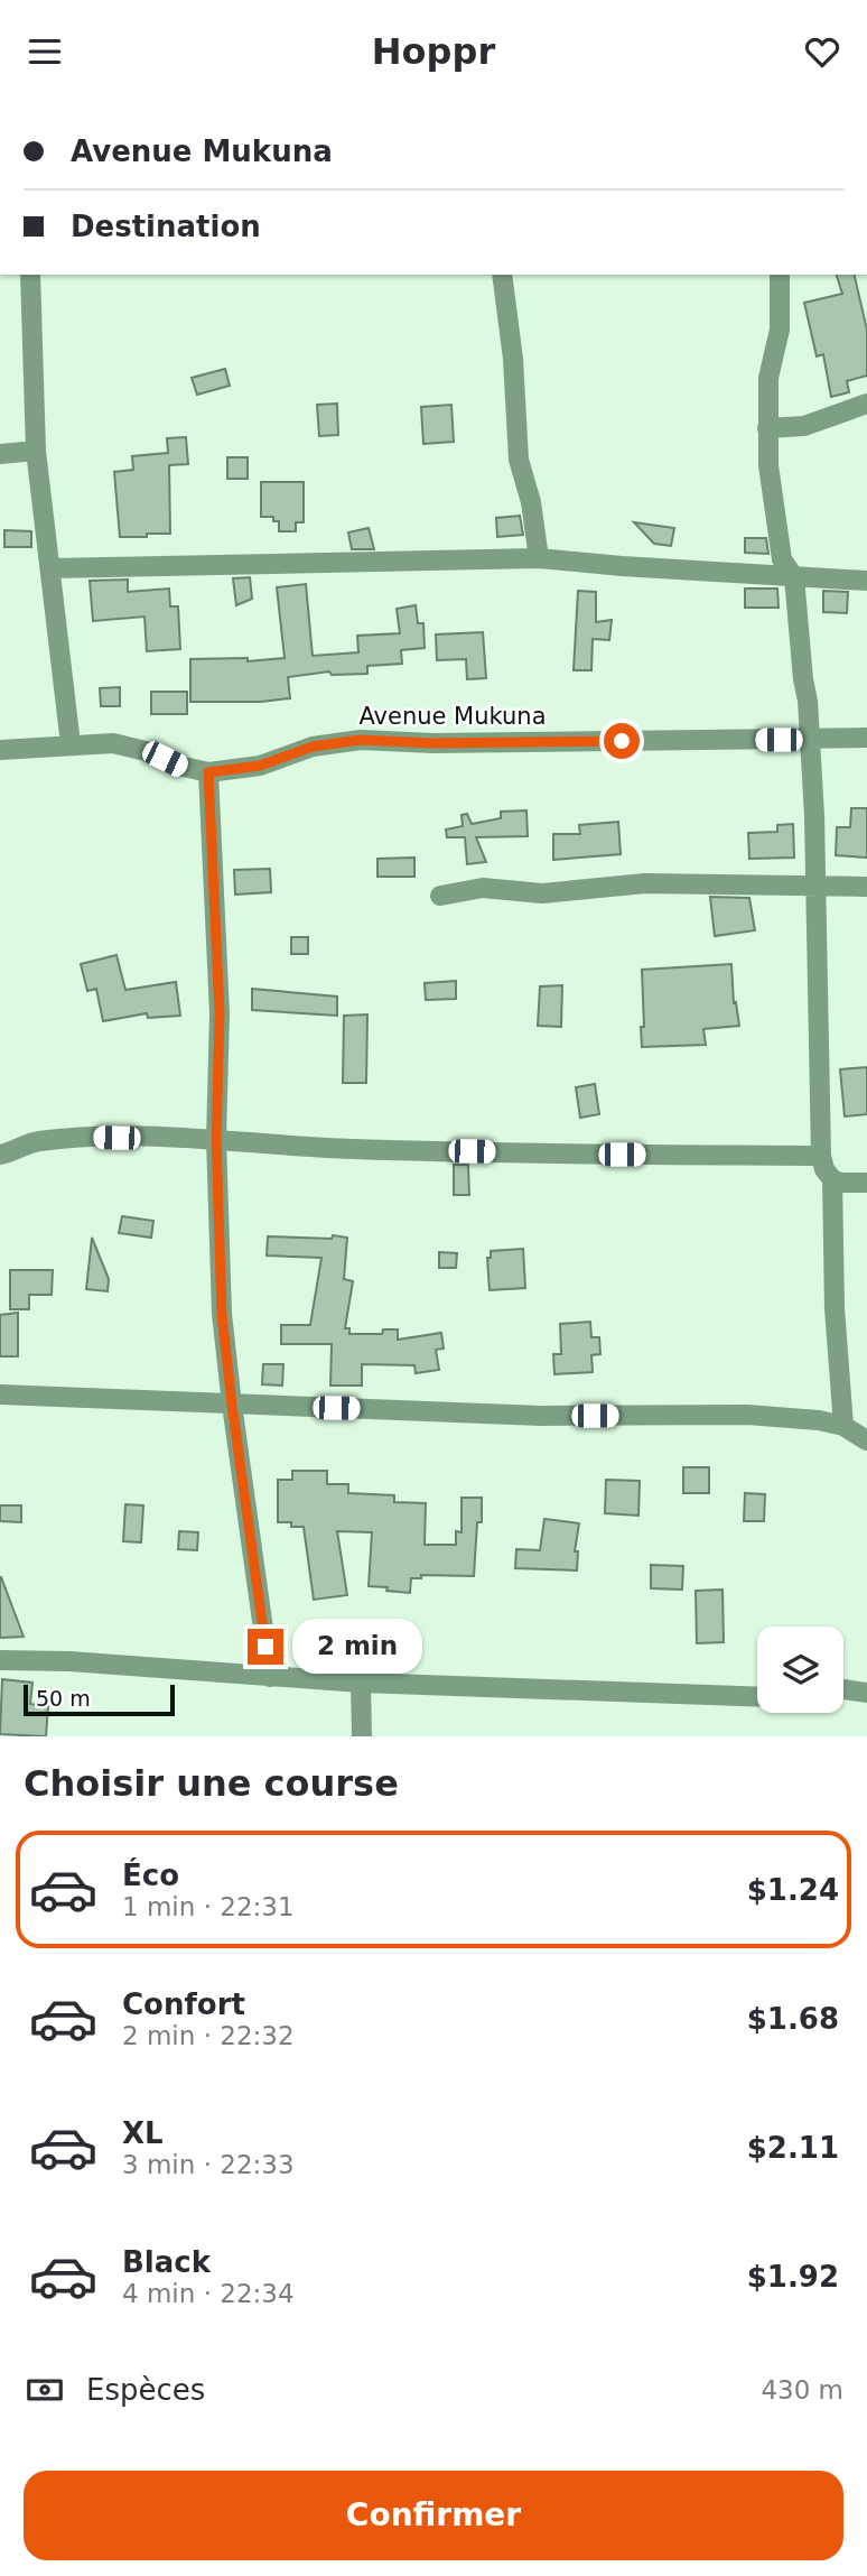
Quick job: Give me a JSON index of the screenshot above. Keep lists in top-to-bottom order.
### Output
{
  "streets": {
    "street": ["Avenue Mukuna"]
  },
  "scale_bar": "50 m",
  "page": {
    "header": "Hoppr",
    "banner": ["Avenue Mukuna", "Destination"],
    "bubble": "2 min",
    "scale": "50 m",
    "heading": "Choisir une course",
    "list": [
      {
        "name": "Éco",
        "note": "1 min · 22:31",
        "value": "$1.24"
      },
      {
        "name": "Confort",
        "note": "2 min · 22:32",
        "value": "$1.68"
      },
      {
        "name": "XL",
        "note": "3 min · 22:33",
        "value": "$2.11"
      },
      {
        "name": "Black",
        "note": "4 min · 22:34",
        "value": "$1.92"
      }
    ],
    "pay": ["Espèces", "430 m"],
    "buttons": "Confirmer"
  }
}
